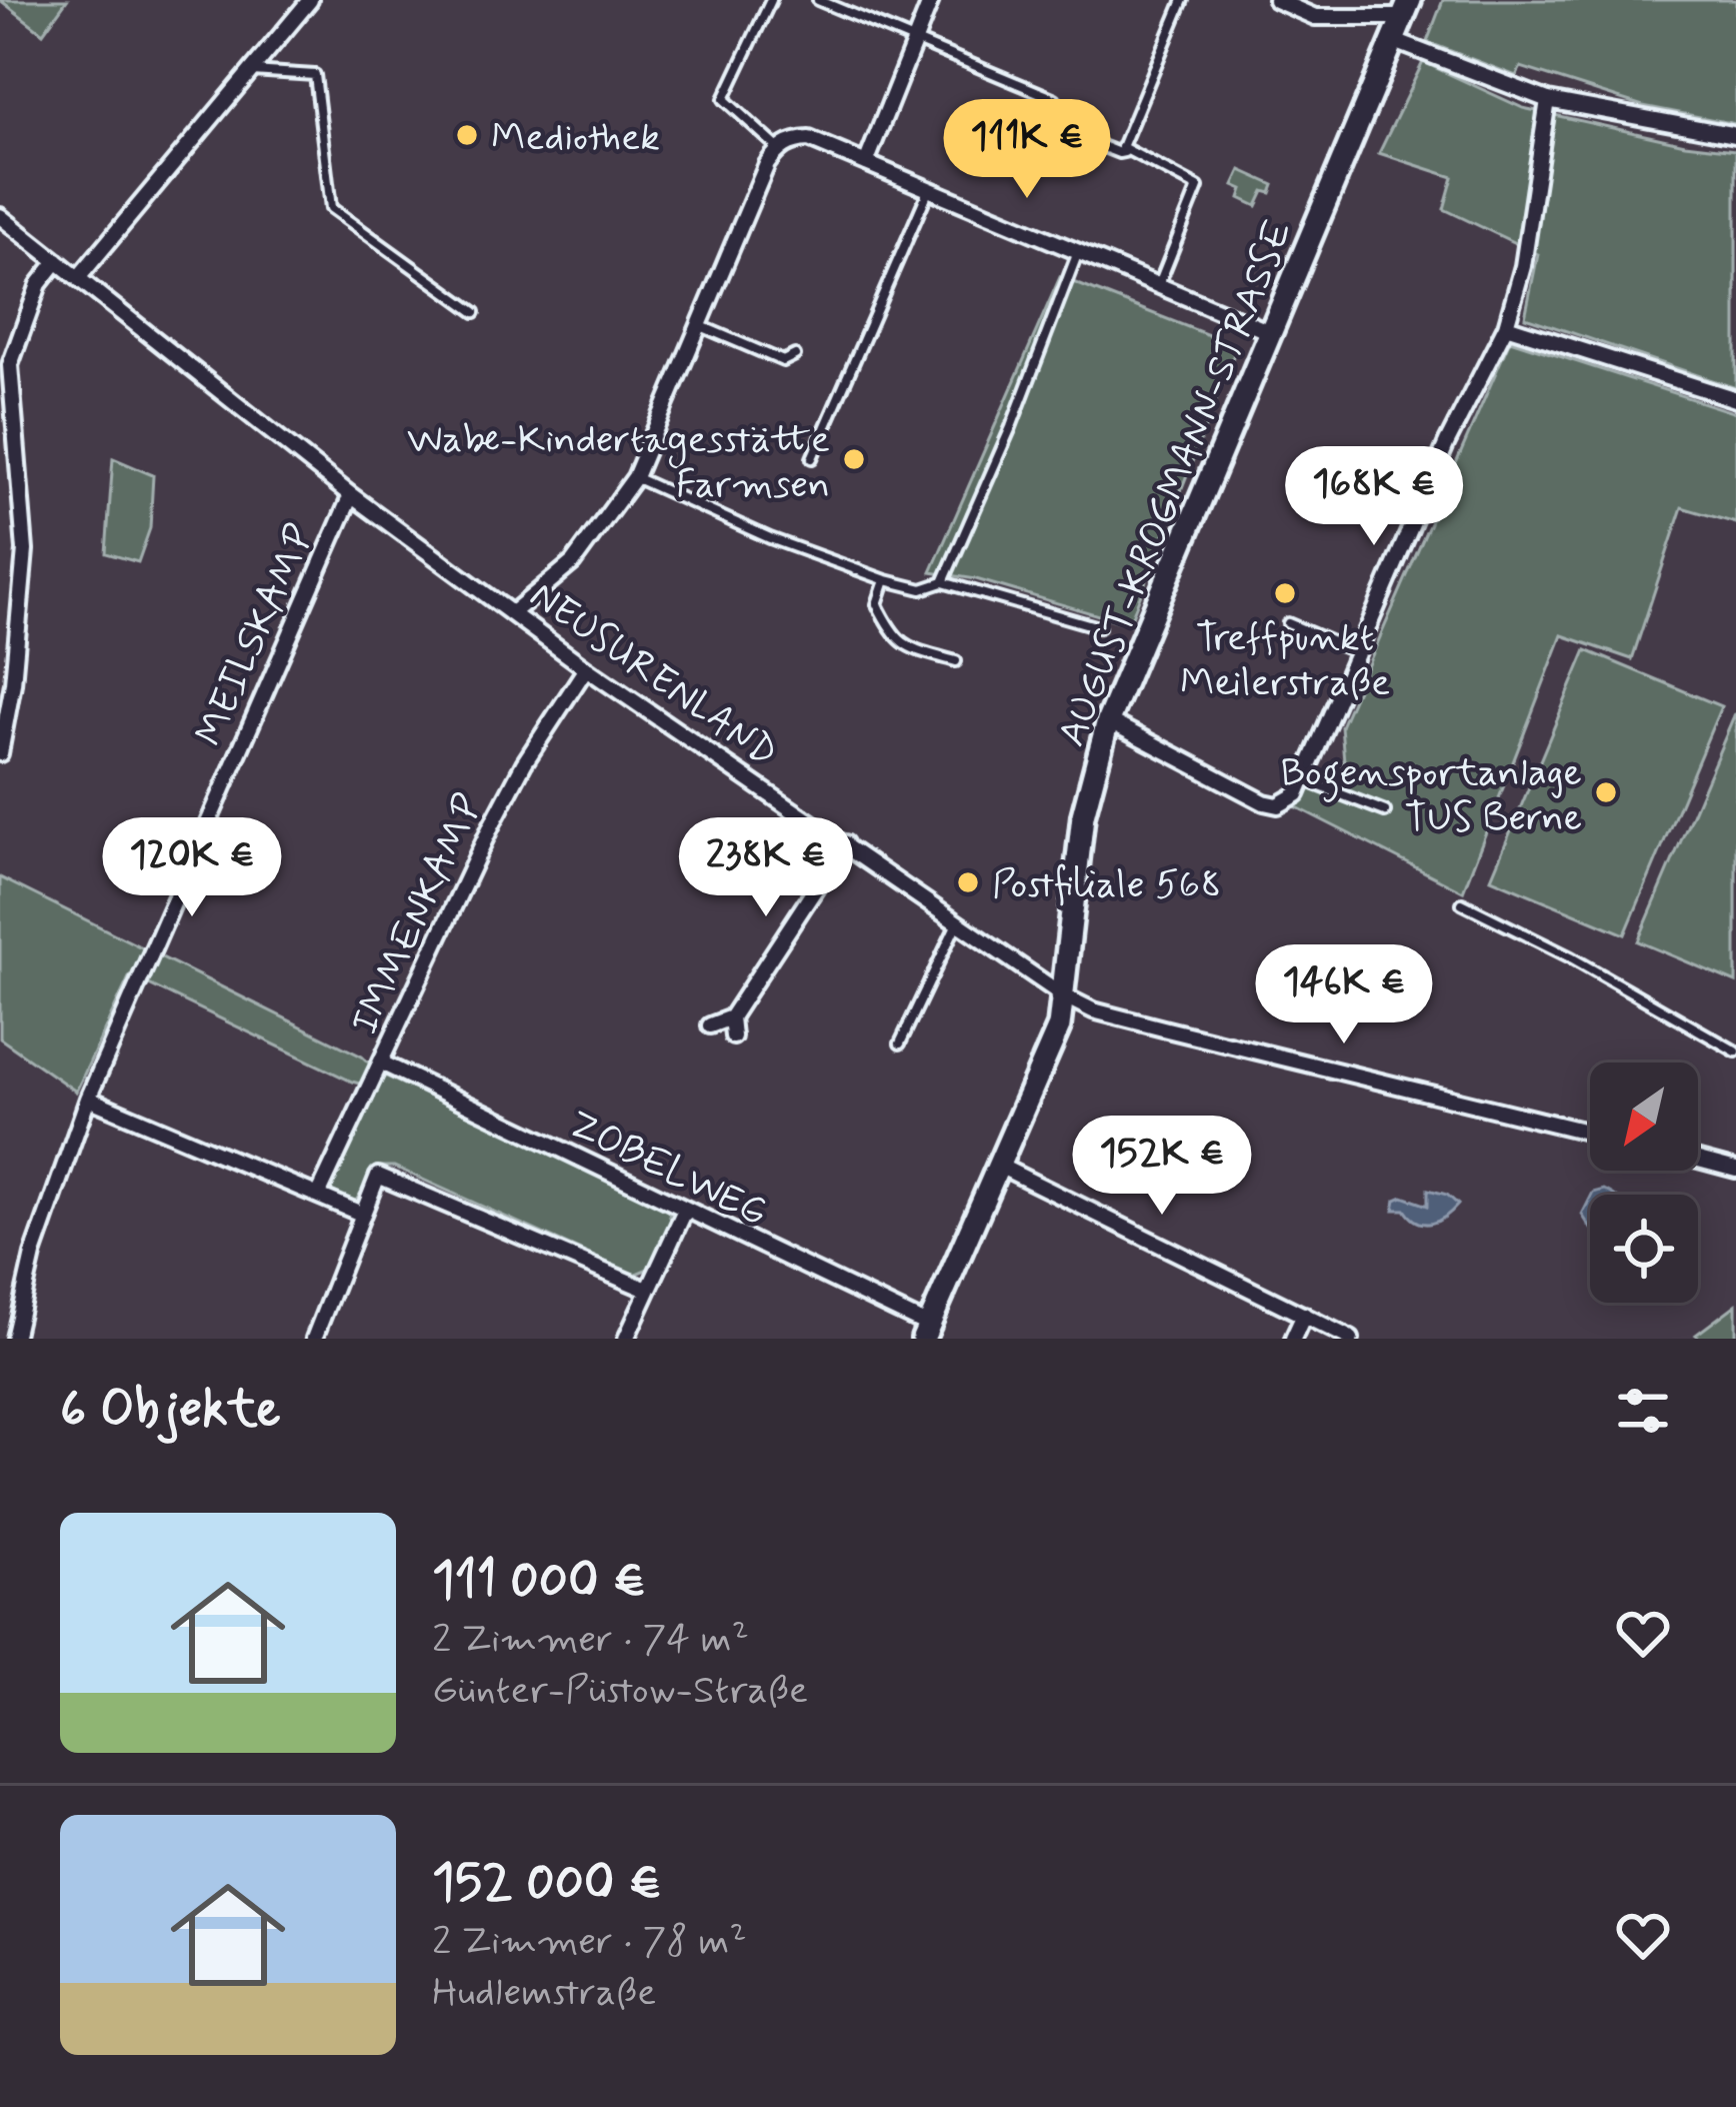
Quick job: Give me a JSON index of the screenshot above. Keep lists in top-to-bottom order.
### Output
{
  "streets": {
    "main road": ["AUGUST-KROGMANN-STRASSE"],
    "street": [
      "MEILSKAMP",
      "NEUSURENLAND",
      "IMMENKAMP",
      "ZOBELWEG"
    ]
  },
  "crossings": [
    ["AUGUST-KROGMANN-STRASSE", "NEUSURENLAND"],
    ["AUGUST-KROGMANN-STRASSE", "ZOBELWEG"],
    ["MEILSKAMP", "NEUSURENLAND"],
    ["NEUSURENLAND", "IMMENKAMP"],
    ["IMMENKAMP", "ZOBELWEG"]
  ],
  "places": [
    "Mediothek",
    "Wabe-Kindertagesstätte Farmsen",
    "Treffpunkt Meilerstraße",
    "Bogensportanlage TUS Berne",
    "Postfiliale 568"
  ],
  "north": "bottom left",
  "page": {
    "price": [
      "111K €",
      "168K €",
      "120K €",
      "238K €",
      "146K €",
      "152K €"
    ],
    "heading": "6 Objekte",
    "list": [
      {
        "name": "111 000 €",
        "note": "2 Zimmer · 74 m² · Günter-Püstow-Straße"
      },
      {
        "name": "152 000 €",
        "note": "2 Zimmer · 78 m² · Hudlemstraße"
      }
    ]
  }
}
